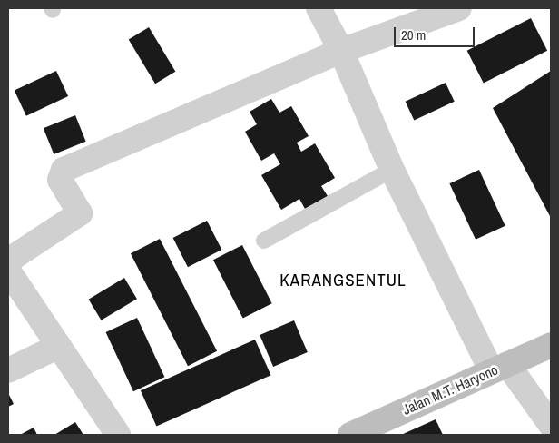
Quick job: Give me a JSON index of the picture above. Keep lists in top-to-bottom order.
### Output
{
  "streets": {
    "main road": ["Jalan M.T. Haryono"]
  },
  "districts": ["KARANGSENTUL"],
  "scale_bar": "20 m"
}
